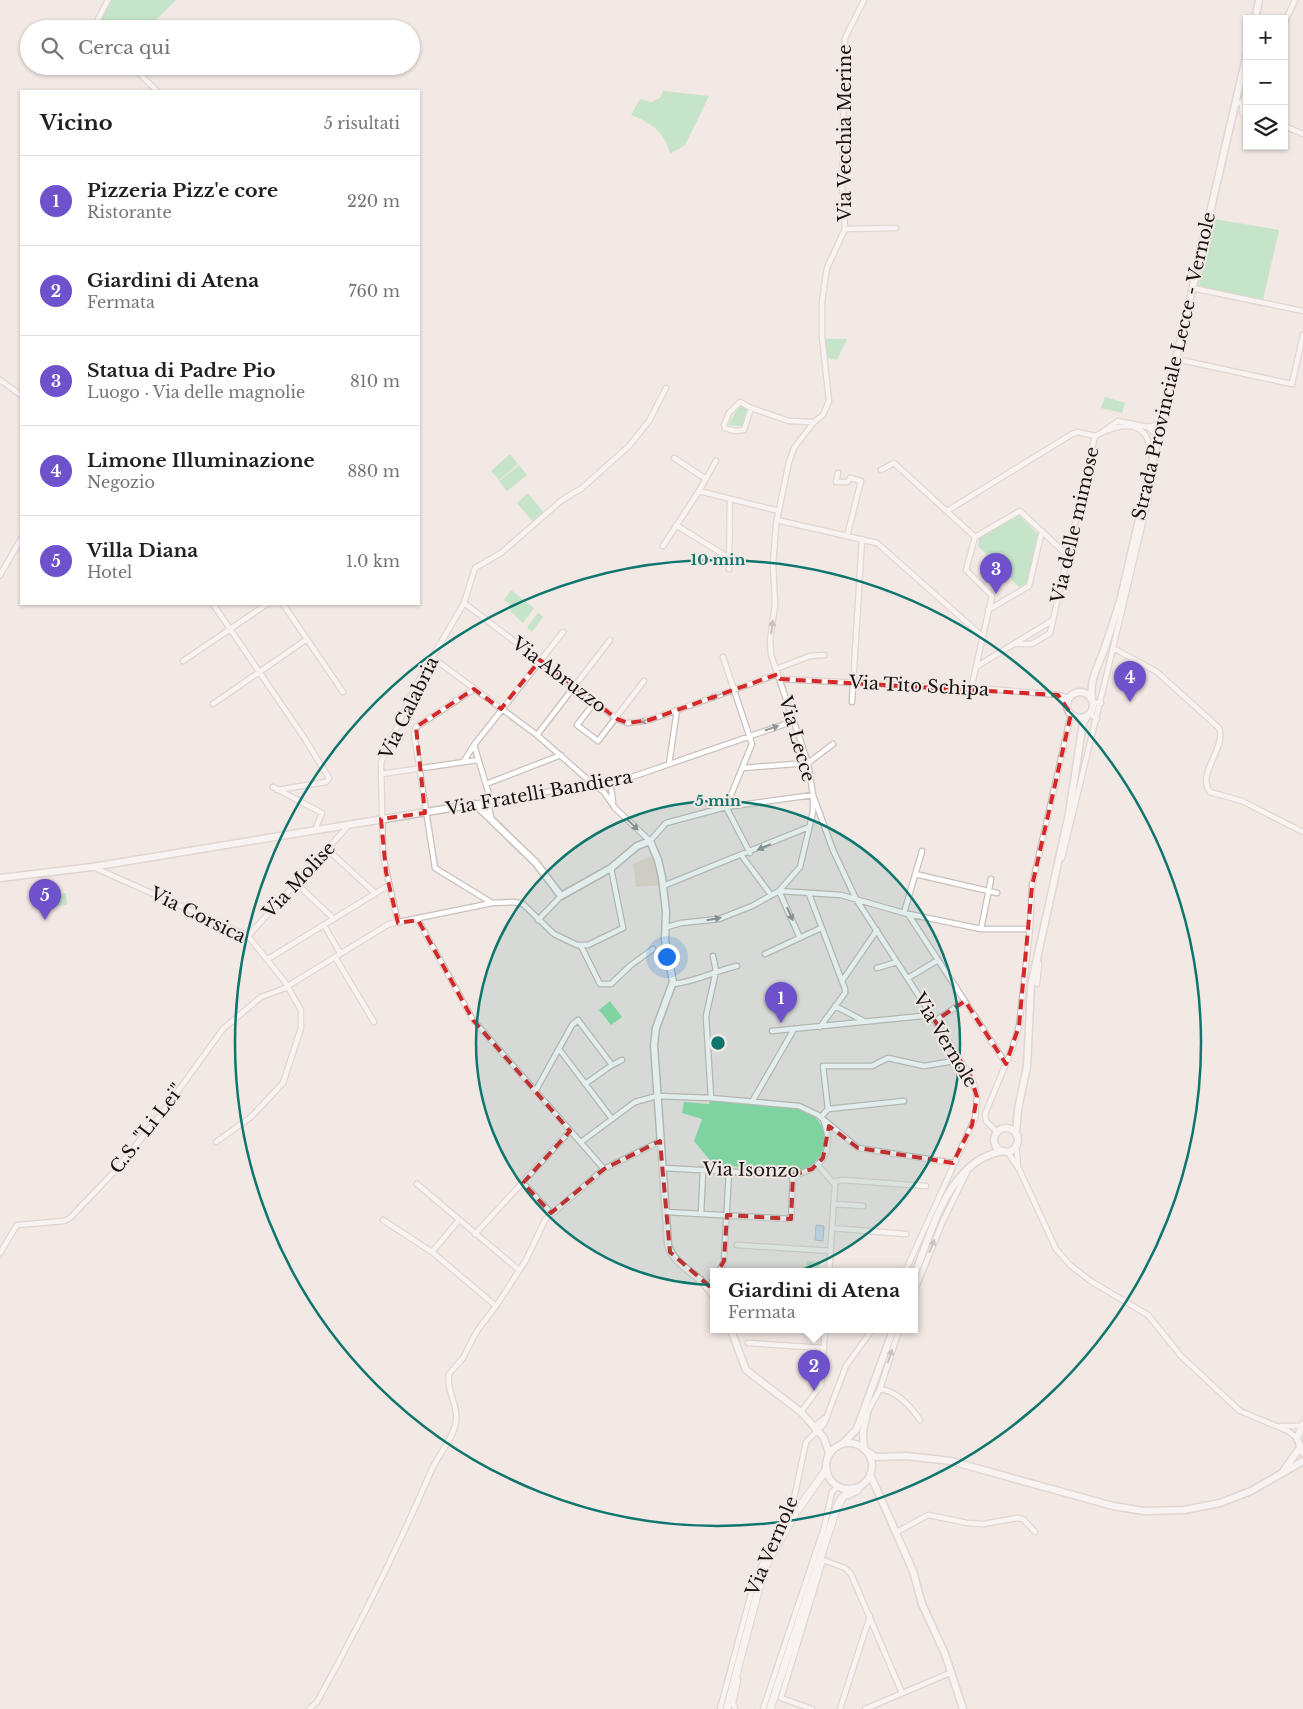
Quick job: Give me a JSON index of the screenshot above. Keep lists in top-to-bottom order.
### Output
{
  "streets": {
    "street": [
      "Via Vecchia Merine",
      "Strada Provinciale Lecce - Vernole",
      "Via delle mimose",
      "Via Abruzzo",
      "Via Tito Schipa",
      "Via Calabria",
      "Via Lecce",
      "Via Fratelli Bandiera",
      "Via Molise",
      "Via Corsica",
      "Via Vernole",
      "C.S. \"Li Lei\"",
      "Via Isonzo"
    ]
  },
  "crossings": [
    ["Via Vecchia Merine", "Via Lecce"],
    ["Strada Provinciale Lecce - Vernole", "Via delle mimose"],
    ["Strada Provinciale Lecce - Vernole", "Via Tito Schipa"],
    ["Via Abruzzo", "Via Calabria"],
    ["Via Tito Schipa", "Via Lecce"],
    ["Via Calabria", "Via Fratelli Bandiera"],
    ["Via Lecce", "Via Fratelli Bandiera"],
    ["Via Lecce", "Via Vernole"],
    ["Via Fratelli Bandiera", "Via Molise"],
    ["Via Fratelli Bandiera", "Via Corsica"],
    ["Via Molise", "Via Corsica"],
    ["Via Corsica", "C.S. \"Li Lei\""]
  ],
  "page": {
    "map_buttons": ["+", "−"],
    "search": "Cerca qui",
    "heading": ["Vicino", "5 risultati"],
    "list": [
      {
        "mark": "1",
        "name": "Pizzeria Pizz'e core",
        "note": "Ristorante",
        "value": "220 m"
      },
      {
        "mark": "2",
        "name": "Giardini di Atena",
        "note": "Fermata",
        "value": "760 m"
      },
      {
        "mark": "3",
        "name": "Statua di Padre Pio",
        "note": "Luogo · Via delle magnolie",
        "value": "810 m"
      },
      {
        "mark": "4",
        "name": "Limone Illuminazione",
        "note": "Negozio",
        "value": "880 m"
      },
      {
        "mark": "5",
        "name": "Villa Diana",
        "note": "Hotel",
        "value": "1.0 km"
      }
    ],
    "pins": [
      "3",
      "4",
      "5",
      "1",
      "2"
    ],
    "popup": ["Giardini di Atena", "Fermata"]
  },
  "rings": ["10 min", "5 min"]
}
